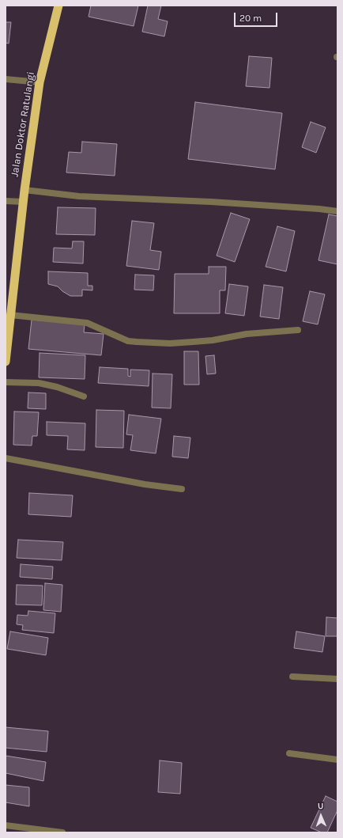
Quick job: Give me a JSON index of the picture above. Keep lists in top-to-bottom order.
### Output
{
  "streets": {
    "highway": ["Jalan Doktor Ratulangi"]
  },
  "scale_bar": "20 m",
  "north": "top"
}
